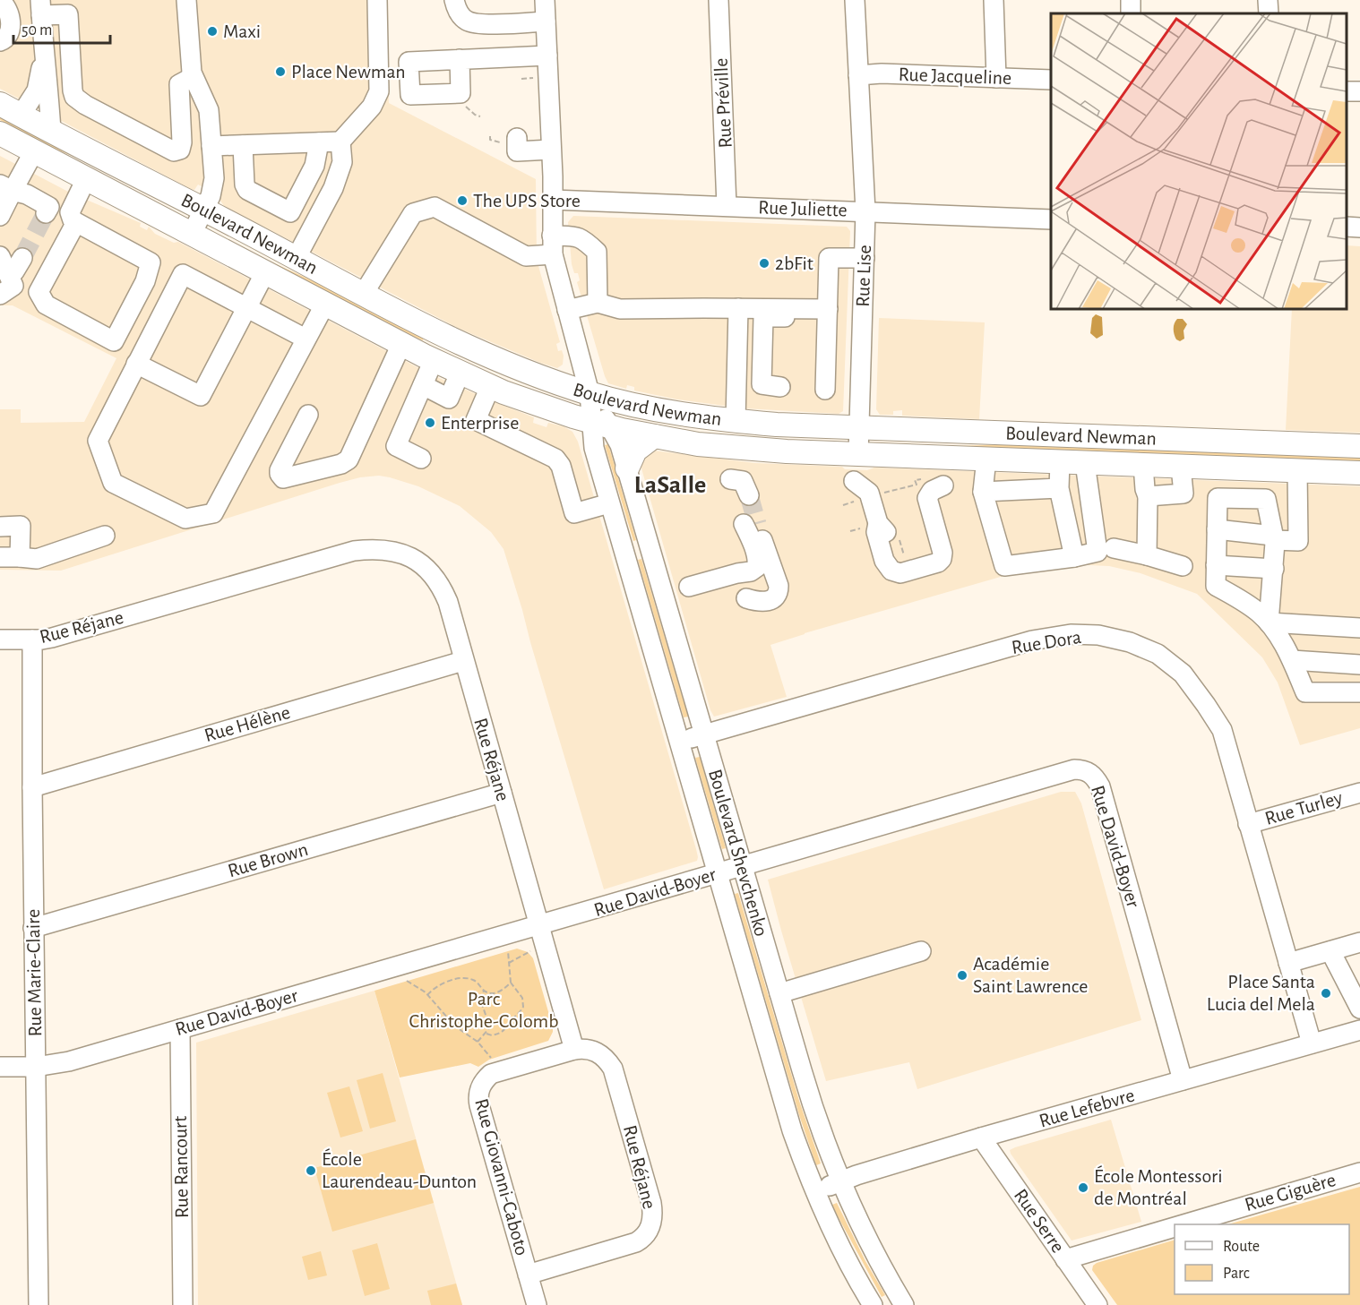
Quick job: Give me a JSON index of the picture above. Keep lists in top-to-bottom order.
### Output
{
  "streets": {
    "main road": ["Boulevard Newman"],
    "street": [
      "Rue Jacqueline",
      "Rue Préville",
      "Rue Juliette",
      "Rue Lise",
      "Rue Réjane",
      "Rue Dora",
      "Rue Hélène",
      "Rue Turley",
      "Rue David-Boyer",
      "Boulevard Shevchenko",
      "Rue Brown",
      "Rue Marie-Claire",
      "Rue Lefebvre",
      "Rue Rancourt",
      "Rue Giovanni-Caboto",
      "Rue Giguère",
      "Rue Serre"
    ]
  },
  "crossings": [
    ["Rue Jacqueline", "Rue Lise"],
    ["Rue Préville", "Rue Juliette"],
    ["Rue Juliette", "Rue Lise"],
    ["Rue Juliette", "Boulevard Shevchenko"],
    ["Boulevard Newman", "Rue Lise"],
    ["Boulevard Newman", "Boulevard Shevchenko"],
    ["Rue Réjane", "Rue Hélène"],
    ["Rue Réjane", "Rue David-Boyer"],
    ["Rue Réjane", "Rue Brown"],
    ["Rue Réjane", "Rue Marie-Claire"],
    ["Rue Réjane", "Rue Giovanni-Caboto"],
    ["Rue Dora", "Rue Turley"],
    ["Rue Dora", "Boulevard Shevchenko"],
    ["Rue Dora", "Rue Lefebvre"],
    ["Rue Hélène", "Rue Marie-Claire"],
    ["Rue David-Boyer", "Boulevard Shevchenko"],
    ["Rue David-Boyer", "Rue Marie-Claire"],
    ["Rue David-Boyer", "Rue Lefebvre"],
    ["Rue David-Boyer", "Rue Rancourt"],
    ["Boulevard Shevchenko", "Rue Lefebvre"],
    ["Rue Brown", "Rue Marie-Claire"],
    ["Rue Lefebvre", "Rue Serre"],
    ["Rue Giguère", "Rue Serre"]
  ],
  "districts": ["LaSalle"],
  "parks": ["Parc Christophe-Colomb"],
  "places": [
    "Maxi",
    "Place Newman",
    "The UPS Store",
    "2bFit",
    "Enterprise",
    "Académie Saint Lawrence",
    "Place Santa Lucia del Mela",
    "École Laurendeau-Dunton",
    "École Montessori de Montréal"
  ],
  "legend": ["Route", "Parc"],
  "scale_bar": "50 m"
}
